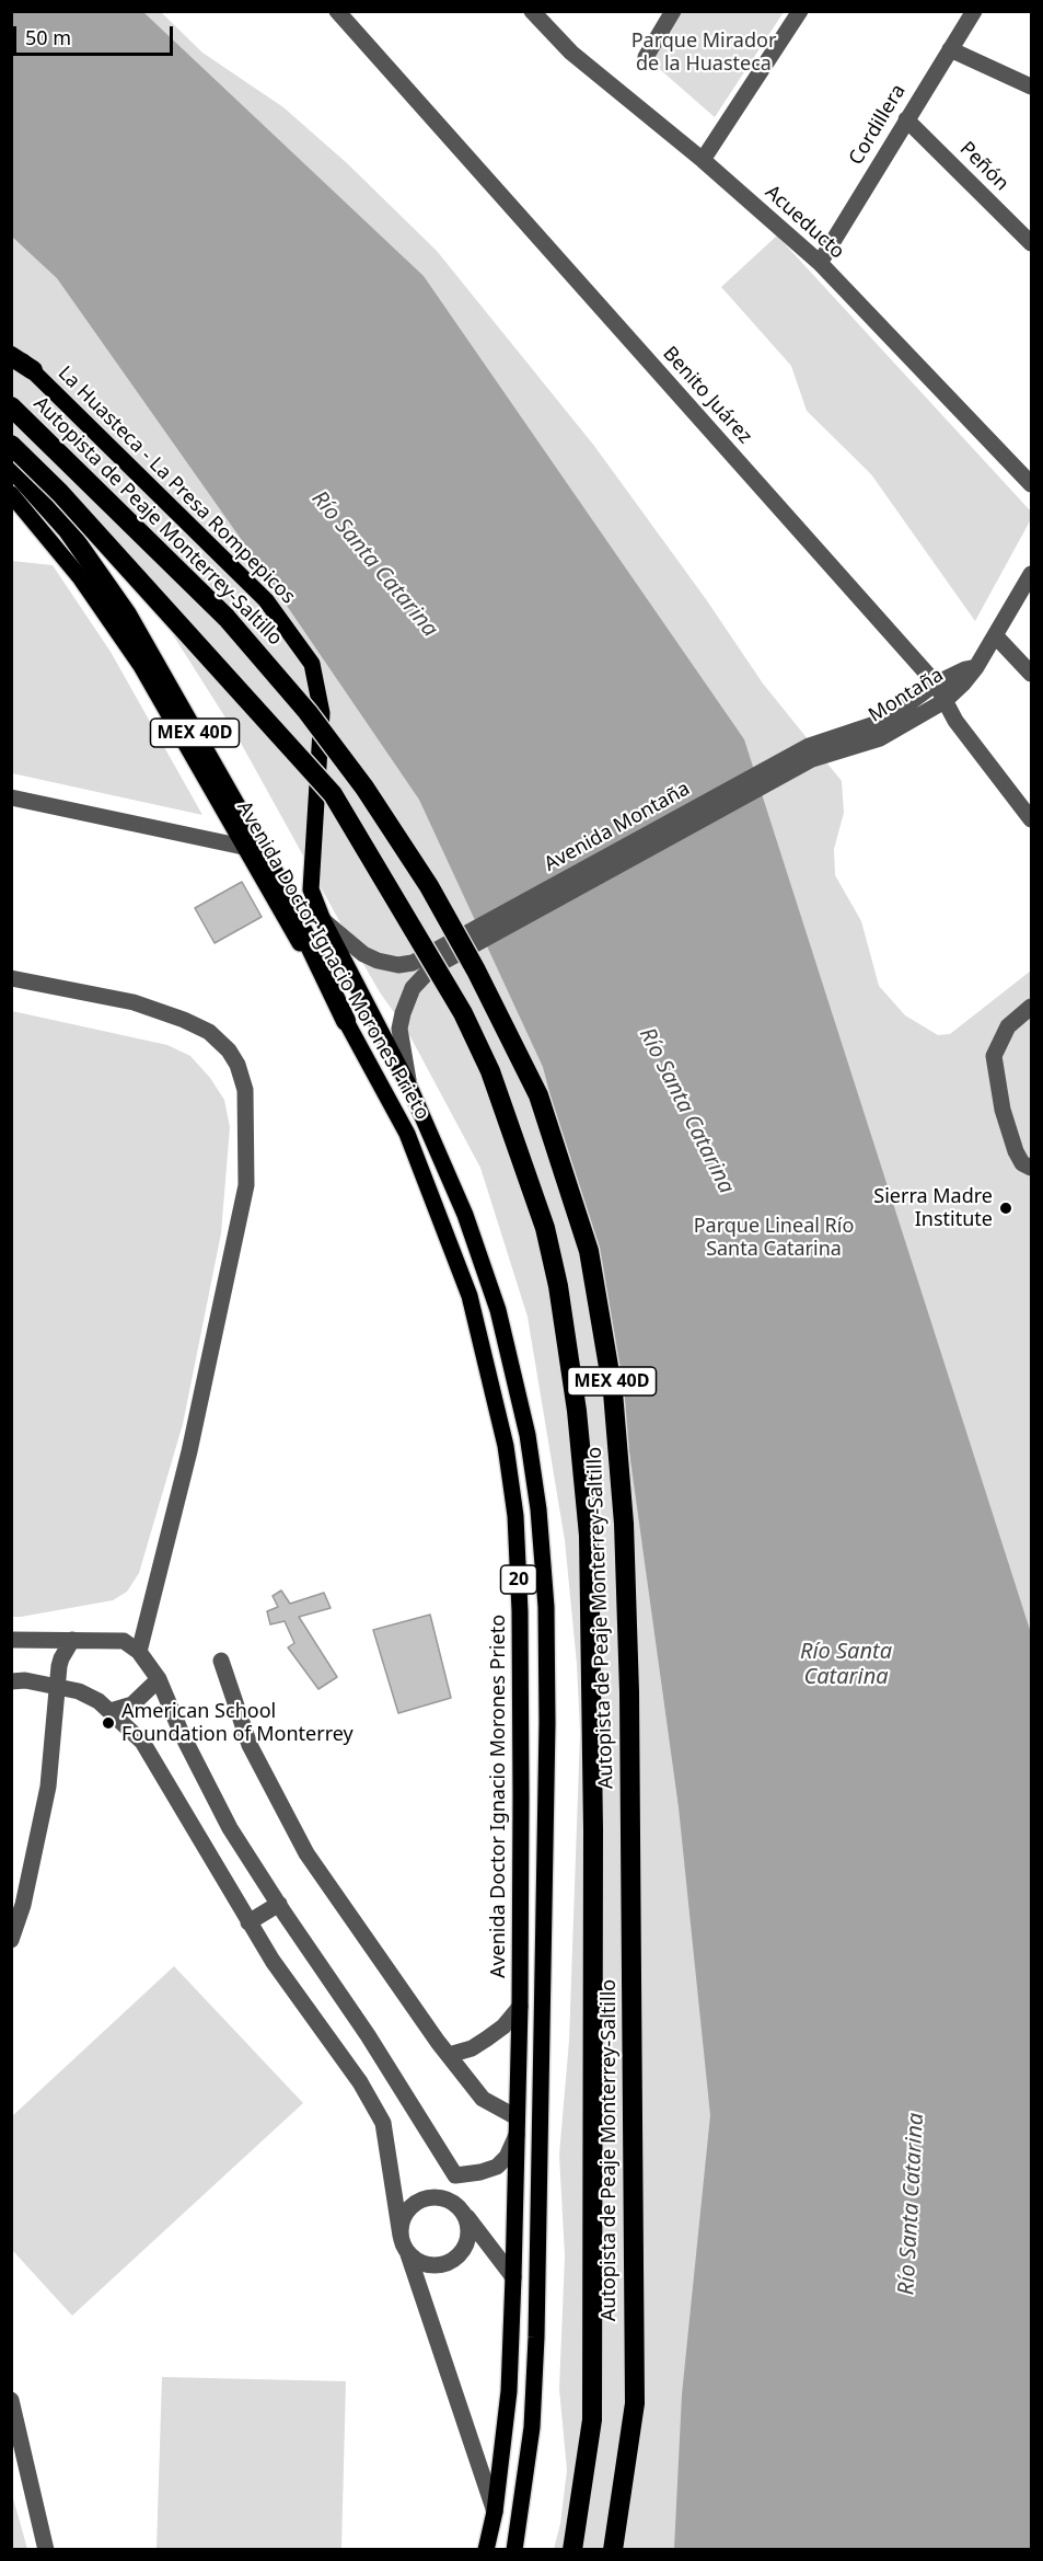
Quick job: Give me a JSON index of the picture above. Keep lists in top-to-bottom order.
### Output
{
  "streets": {
    "highway": ["Autopista de Peaje Monterrey-Saltillo", "MEX 40D"],
    "main road": ["La Huasteca - La Presa Rompepicos", "Avenida Doctor Ignacio Morones Prieto", "20"],
    "street": [
      "Cordillera",
      "Peñón",
      "Acueducto",
      "Benito Juárez",
      "Montaña",
      "Avenida Montaña"
    ]
  },
  "crossings": [
    ["Cordillera", "Peñón"],
    ["Cordillera", "Acueducto"],
    ["Benito Juárez", "Montaña"],
    ["Benito Juárez", "Avenida Montaña"],
    ["La Huasteca - La Presa Rompepicos", "Avenida Doctor Ignacio Morones Prieto"],
    ["Montaña", "Avenida Montaña"],
    ["MEX 40D", "Avenida Doctor Ignacio Morones Prieto"],
    ["Avenida Montaña", "Avenida Doctor Ignacio Morones Prieto"]
  ],
  "water": ["Río Santa Catarina"],
  "parks": ["Parque Mirador de la Huasteca", "Parque Lineal Río Santa Catarina"],
  "places": ["Sierra Madre Institute", "American School Foundation of Monterrey"],
  "scale_bar": "50 m"
}
